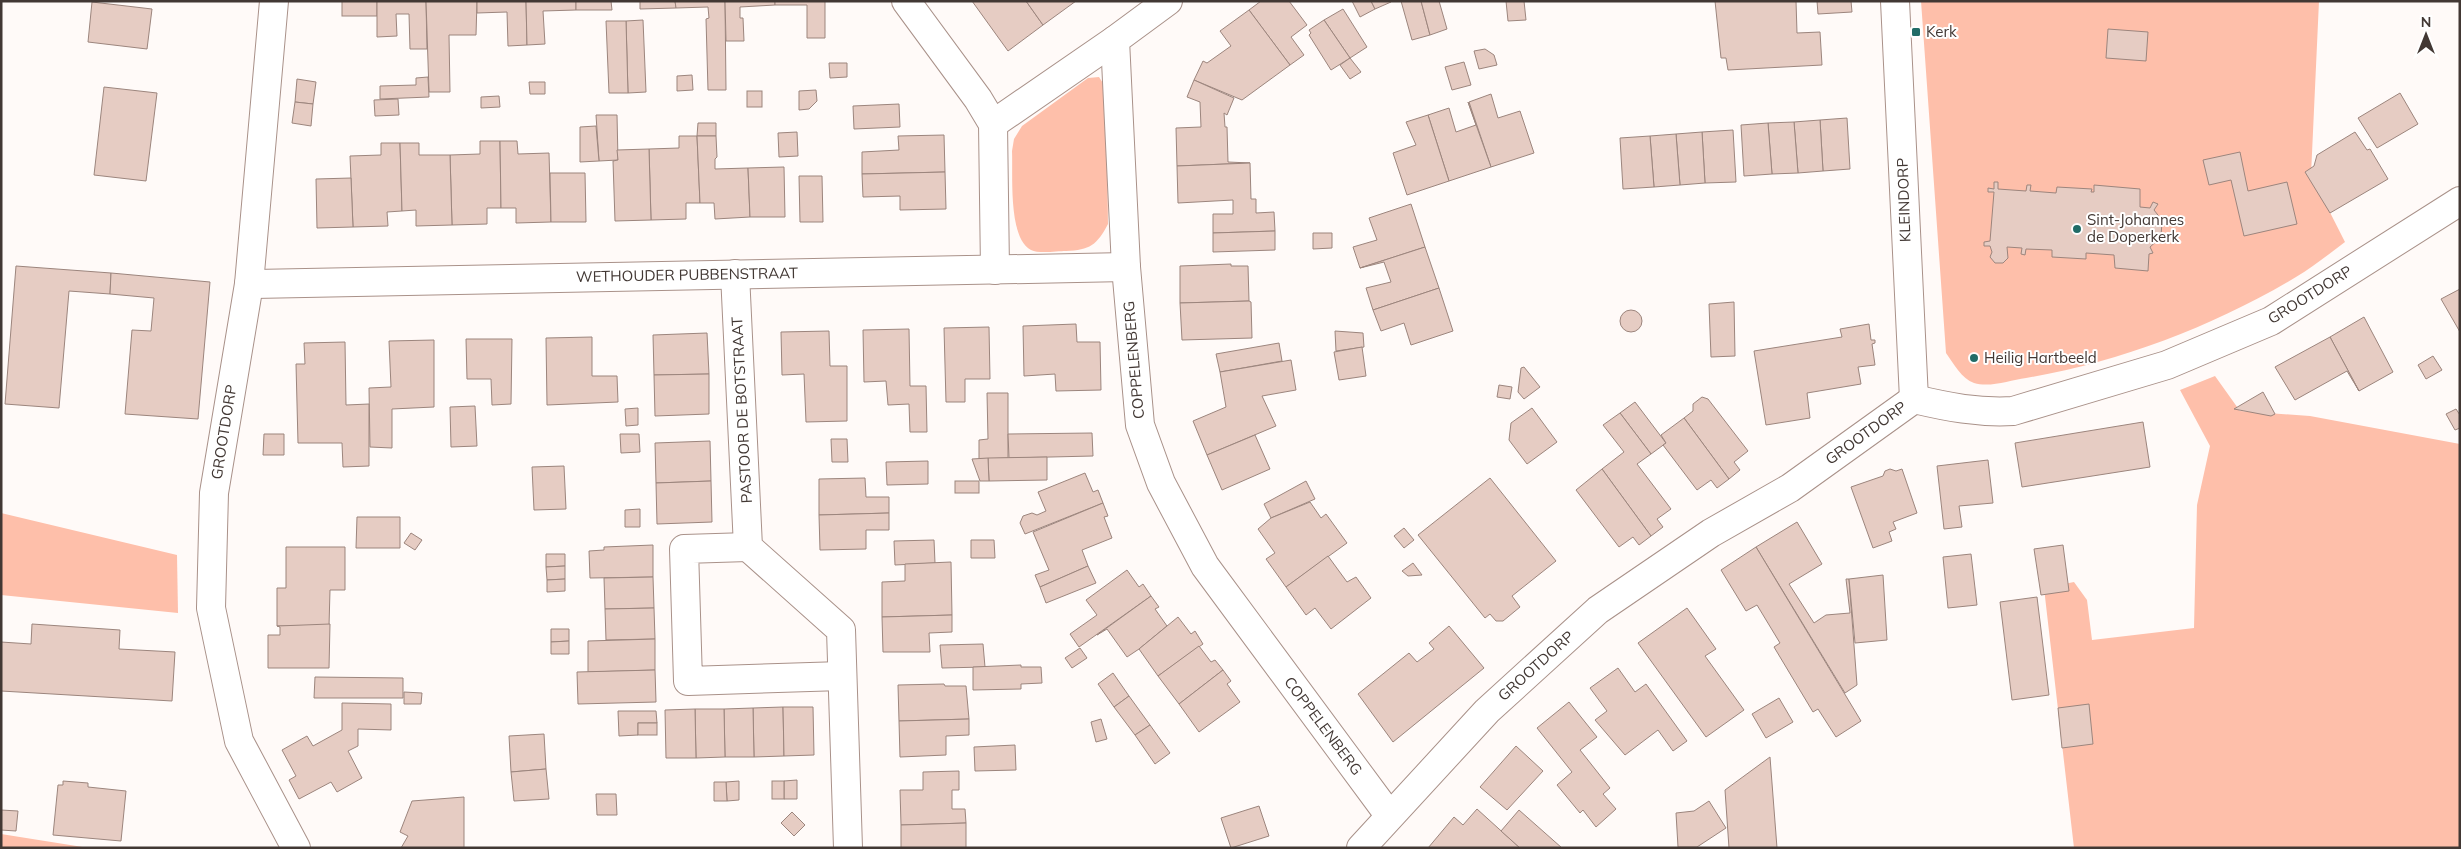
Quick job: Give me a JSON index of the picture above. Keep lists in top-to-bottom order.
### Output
{
  "streets": {
    "street": [
      "KLEINDORP",
      "WETHOUDER PUBBENSTRAAT",
      "GROOTDORP",
      "COPPELENBERG",
      "PASTOOR DE BOTSTRAAT"
    ]
  },
  "crossings": [
    ["KLEINDORP", "GROOTDORP"],
    ["WETHOUDER PUBBENSTRAAT", "GROOTDORP"],
    ["WETHOUDER PUBBENSTRAAT", "COPPELENBERG"],
    ["WETHOUDER PUBBENSTRAAT", "PASTOOR DE BOTSTRAAT"],
    ["GROOTDORP", "COPPELENBERG"]
  ],
  "places": {
    "transit": ["Kerk"],
    "other": ["Sint-Johannes de Doperkerk", "Heilig Hartbeeld"]
  },
  "north": "top"
}
